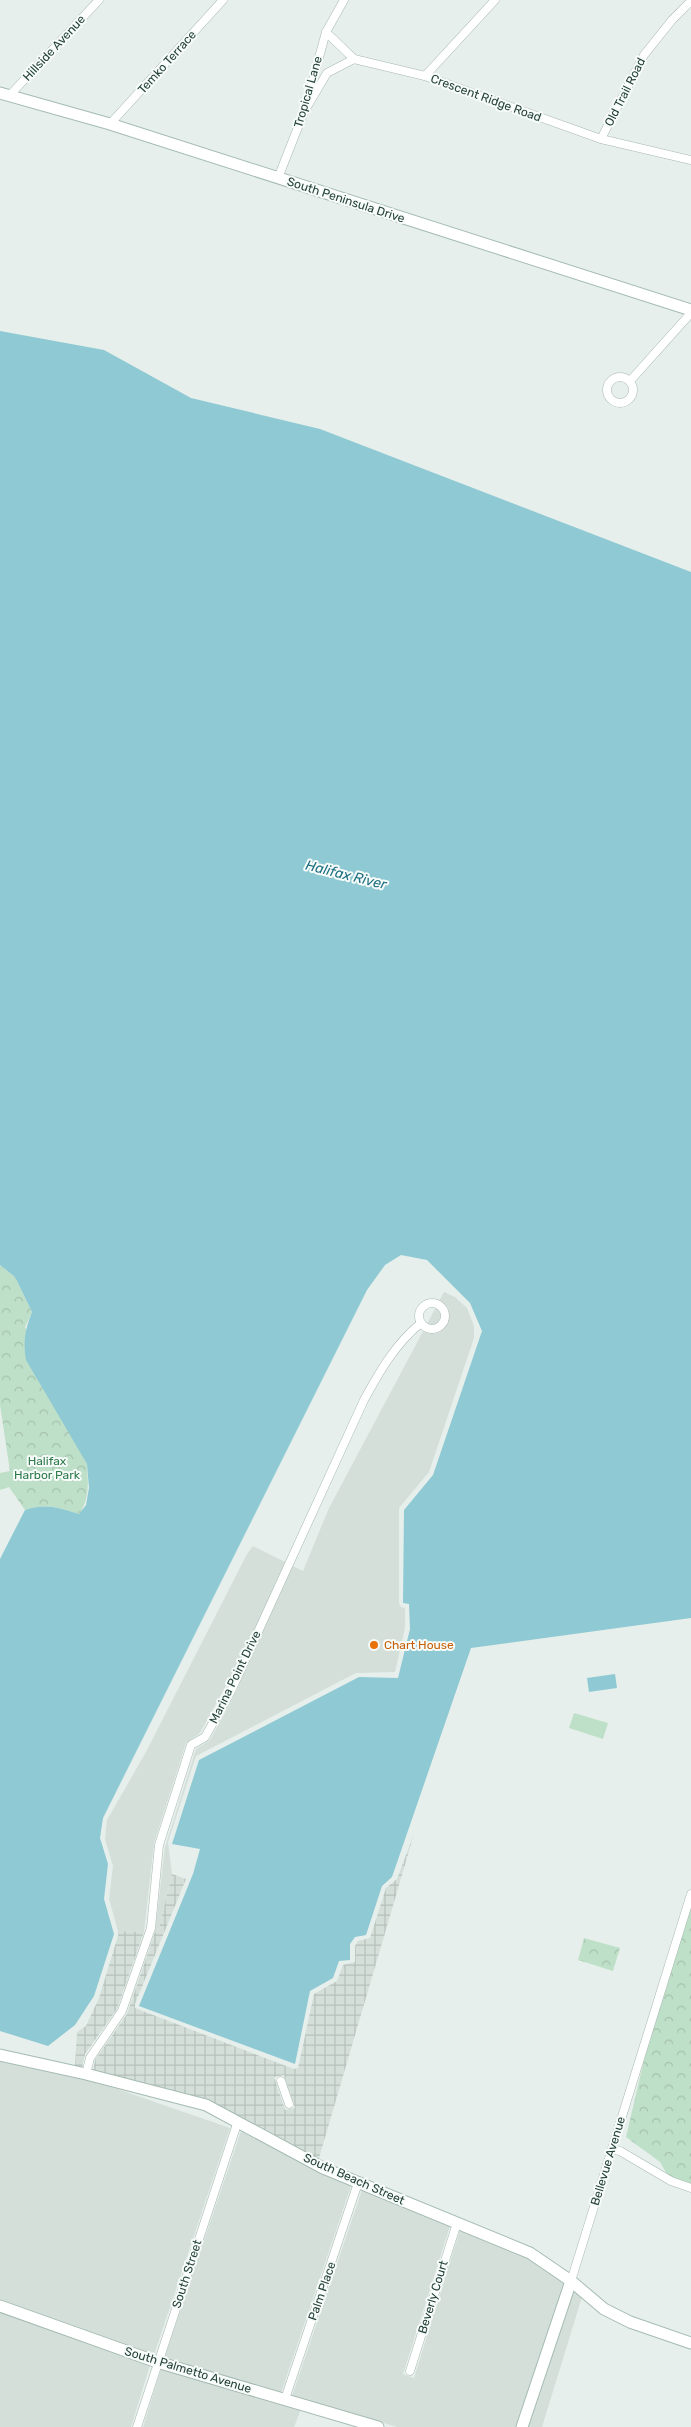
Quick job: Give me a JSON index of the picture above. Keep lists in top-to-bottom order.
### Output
{
  "streets": {
    "street": [
      "Hillside Avenue",
      "Temko Terrace",
      "Tropical Lane",
      "Old Trail Road",
      "Crescent Ridge Road",
      "South Peninsula Drive",
      "Marina Point Drive",
      "Bellevue Avenue",
      "South Beach Street",
      "South Street",
      "Palm Place",
      "Beverly Court",
      "South Palmetto Avenue"
    ]
  },
  "crossings": [
    ["Hillside Avenue", "South Peninsula Drive"],
    ["Temko Terrace", "South Peninsula Drive"],
    ["Tropical Lane", "South Peninsula Drive"],
    ["Old Trail Road", "Crescent Ridge Road"],
    ["Marina Point Drive", "South Beach Street"],
    ["Bellevue Avenue", "South Beach Street"],
    ["South Beach Street", "South Street"],
    ["South Beach Street", "Palm Place"],
    ["South Beach Street", "Beverly Court"],
    ["South Street", "South Palmetto Avenue"],
    ["Palm Place", "South Palmetto Avenue"]
  ],
  "water": ["Halifax River"],
  "parks": ["Halifax Harbor Park"],
  "places": ["Chart House"]
}
